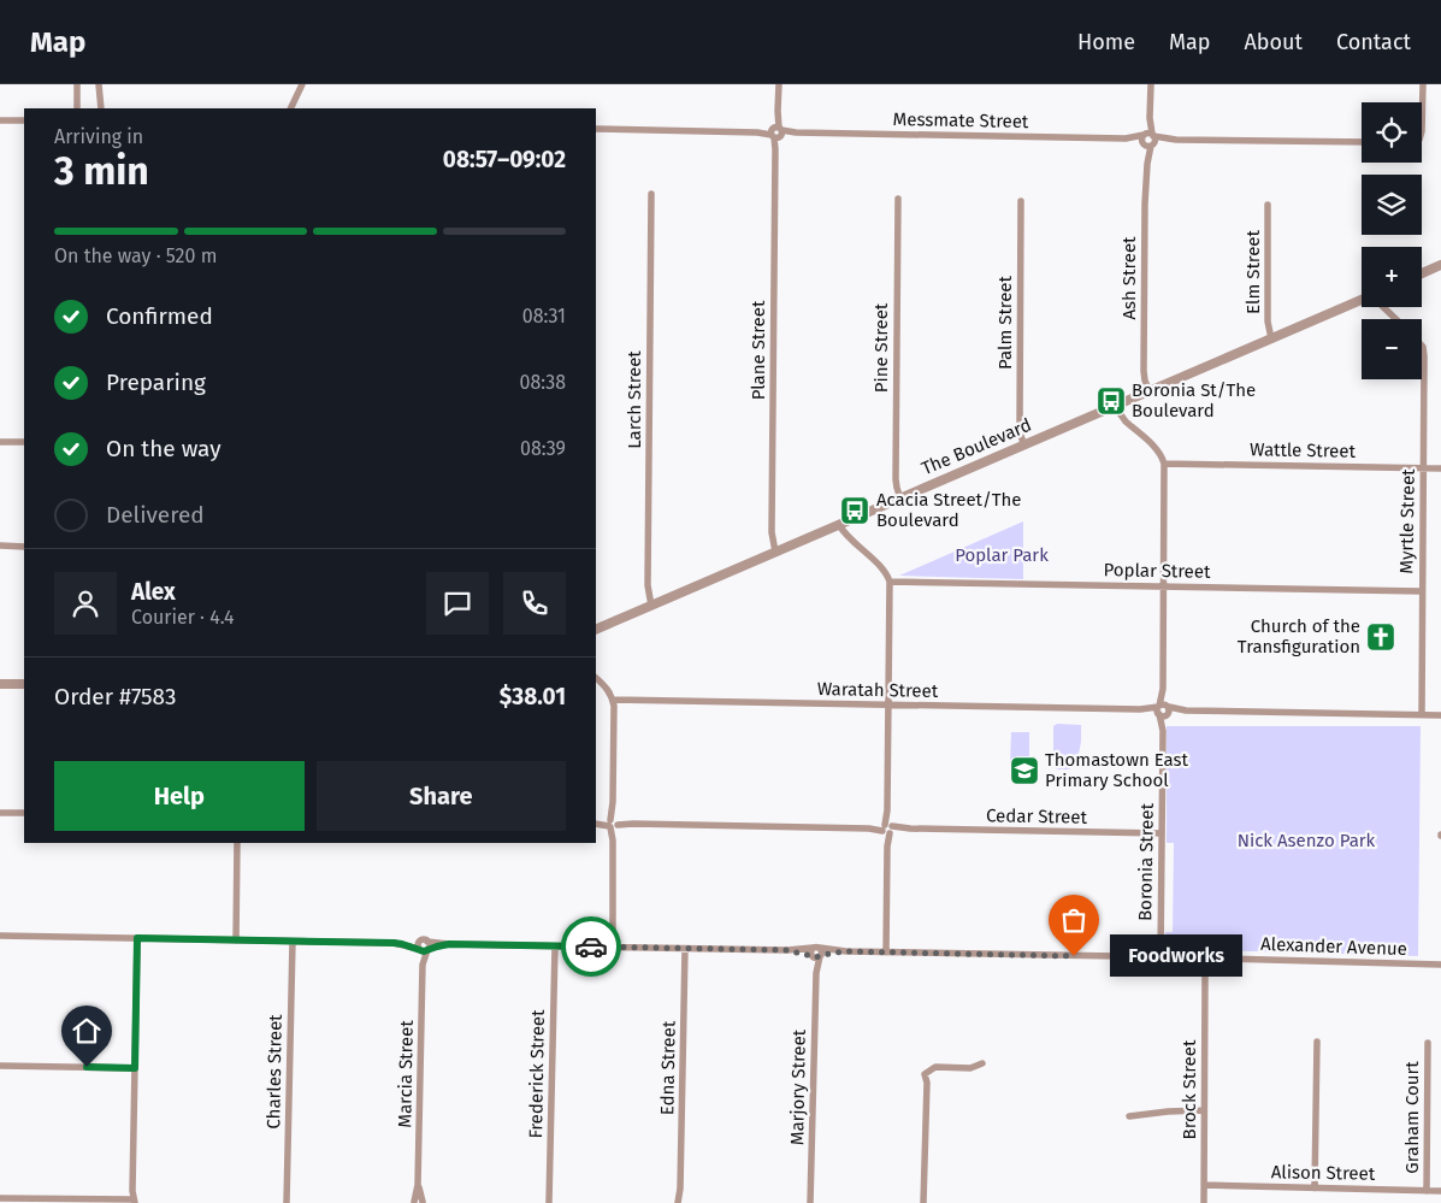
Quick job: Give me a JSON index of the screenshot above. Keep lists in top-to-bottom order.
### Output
{
  "streets": {
    "street": [
      "Messmate Street",
      "Elm Street",
      "Ash Street",
      "Palm Street",
      "Pine Street",
      "Plane Street",
      "Larch Street",
      "The Boulevard",
      "Wattle Street",
      "Myrtle Street",
      "Poplar Street",
      "Waratah Street",
      "Cedar Street",
      "Boronia Street",
      "Alexander Avenue",
      "Edna Street",
      "Charles Street",
      "Marcia Street",
      "Frederick Street",
      "Marjory Street",
      "Brock Street",
      "Graham Court",
      "Alison Street"
    ]
  },
  "crossings": [
    ["Messmate Street", "Ash Street"],
    ["Messmate Street", "Plane Street"],
    ["Elm Street", "The Boulevard"],
    ["Ash Street", "The Boulevard"],
    ["Palm Street", "The Boulevard"],
    ["Pine Street", "The Boulevard"],
    ["Plane Street", "The Boulevard"],
    ["Larch Street", "The Boulevard"],
    ["Wattle Street", "Myrtle Street"],
    ["Wattle Street", "Boronia Street"],
    ["Myrtle Street", "Poplar Street"],
    ["Myrtle Street", "Waratah Street"],
    ["Poplar Street", "Boronia Street"],
    ["Waratah Street", "Boronia Street"],
    ["Cedar Street", "Boronia Street"],
    ["Boronia Street", "Alexander Avenue"],
    ["Alexander Avenue", "Edna Street"],
    ["Alexander Avenue", "Charles Street"],
    ["Alexander Avenue", "Marcia Street"],
    ["Alexander Avenue", "Frederick Street"],
    ["Alexander Avenue", "Marjory Street"],
    ["Alexander Avenue", "Brock Street"],
    ["Brock Street", "Alison Street"],
    ["Graham Court", "Alison Street"]
  ],
  "parks": ["Poplar Park", "Nick Asenzo Park"],
  "places": {
    "bus stop": ["Boronia St/The Boulevard", "Acacia Street/The Boulevard"],
    "church": ["Church of the Transfiguration"],
    "school or university": ["Thomastown East Primary School"],
    "other": ["Foodworks"]
  },
  "page": {
    "header": "Map",
    "nav": [
      "Home",
      "Map",
      "About",
      "Contact"
    ],
    "map_buttons": ["+", "−"],
    "heading": ["3 min", "Arriving in", "08:57–09:02"],
    "panel": [
      "Alex",
      "Courier · 4.4",
      "Order #7583",
      "$38.01"
    ],
    "bar": "On the way · 520 m",
    "list": [
      ["Confirmed", "08:31"],
      ["Preparing", "08:38"],
      ["On the way", "08:39"],
      "Delivered"
    ],
    "buttons": ["Help", "Share"],
    "bubble": "Foodworks"
  }
}
